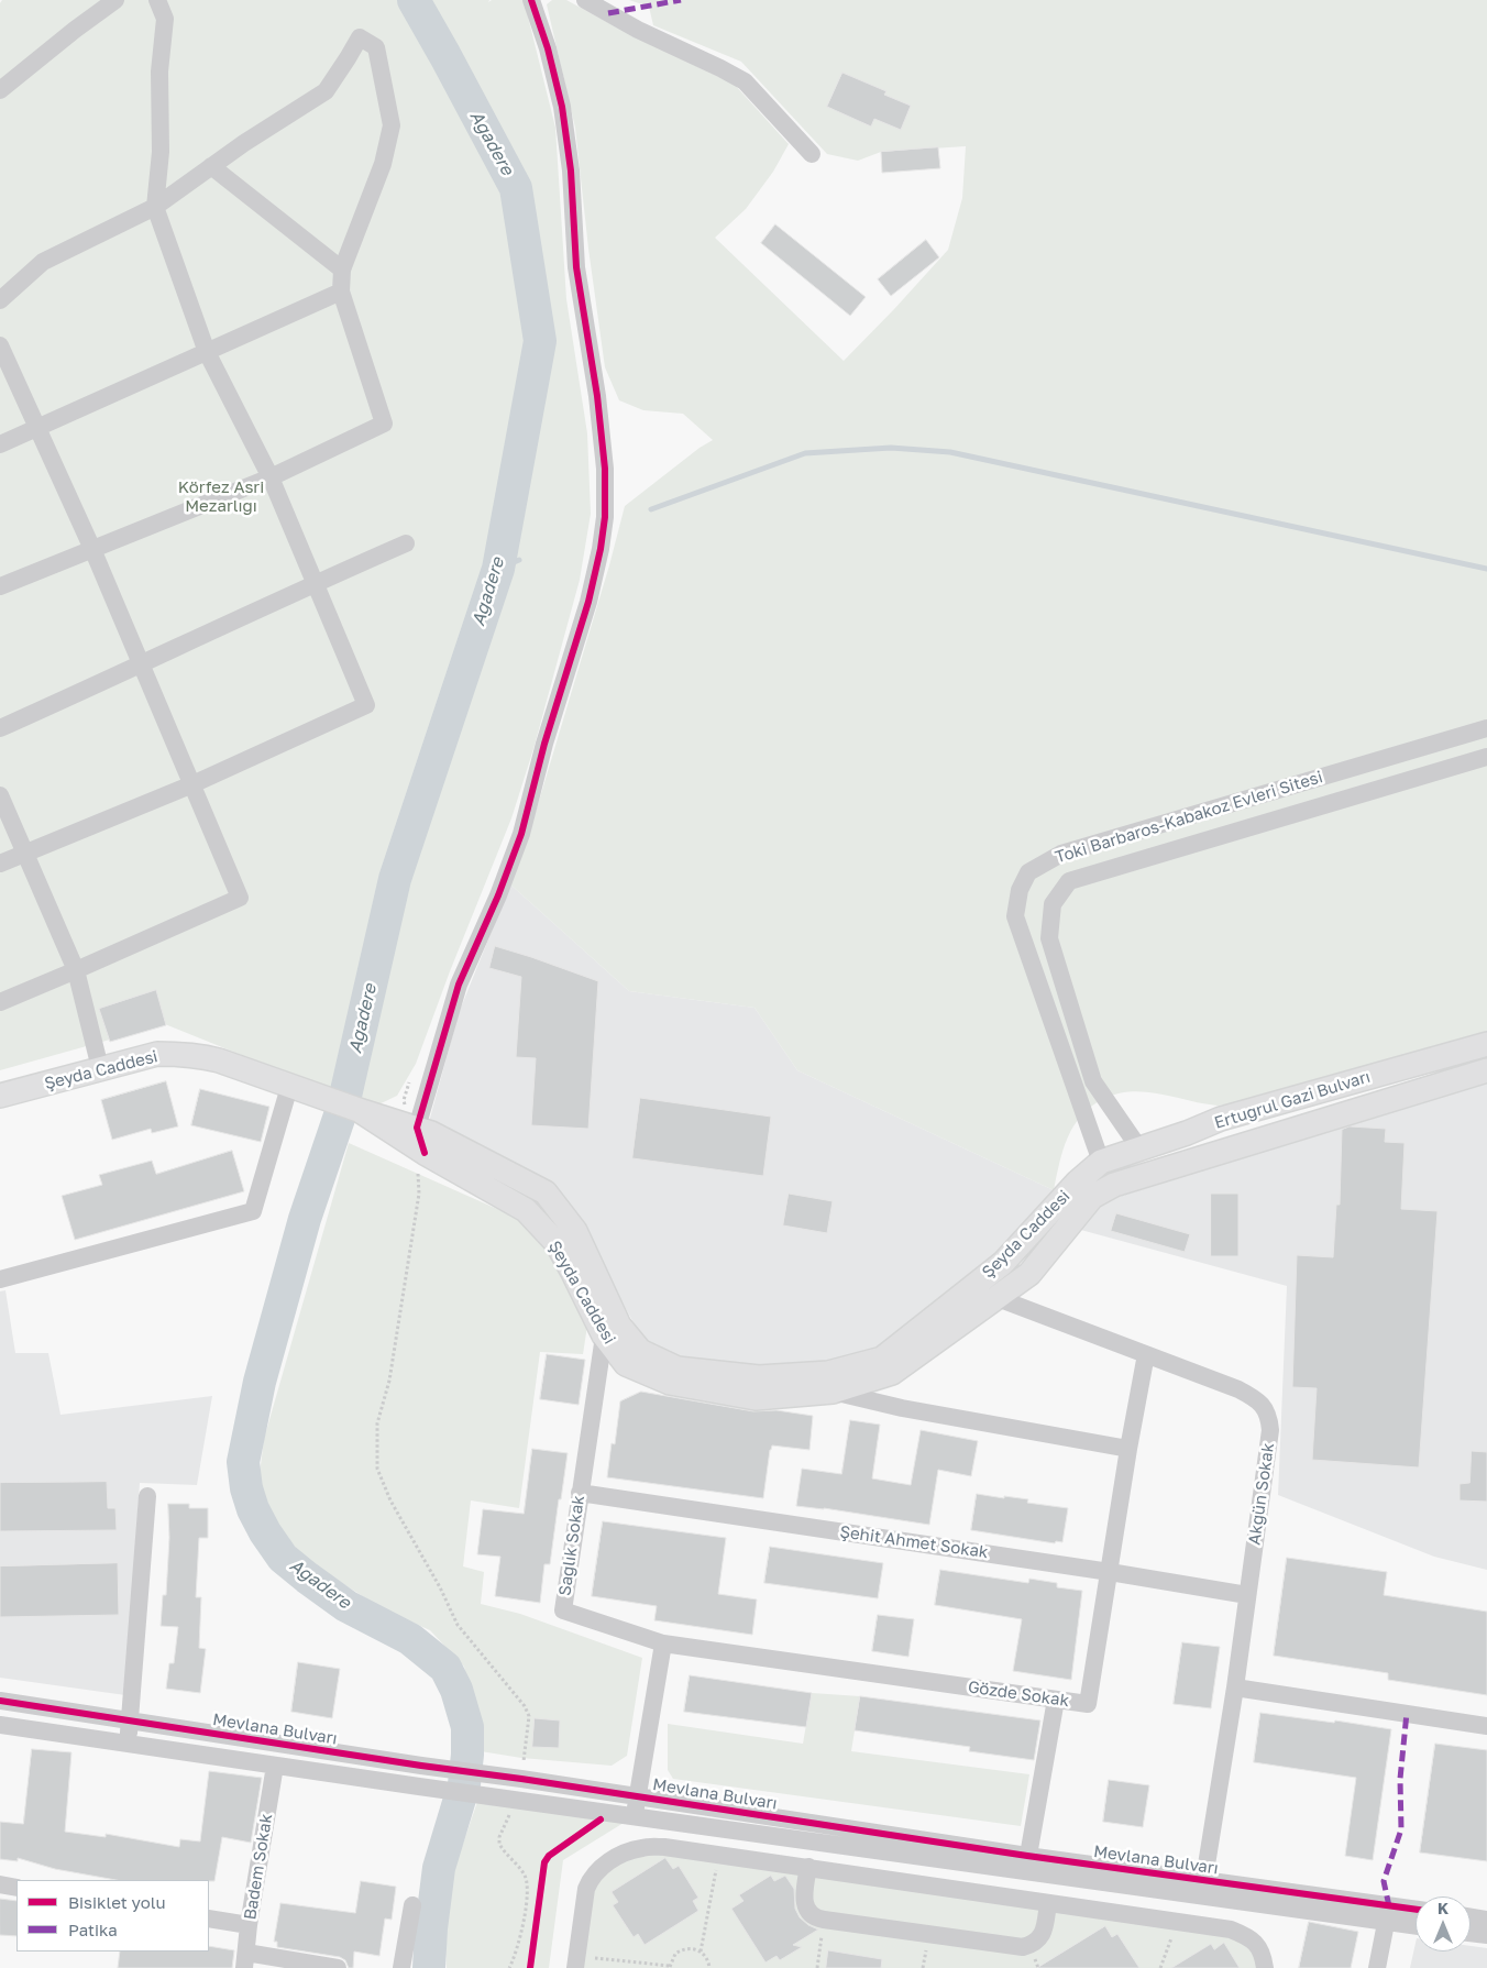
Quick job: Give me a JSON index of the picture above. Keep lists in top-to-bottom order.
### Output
{
  "streets": {
    "main road": ["Şeyda Caddesi", "Ertuğrul Gazi Bulvarı"],
    "street": [
      "Toki Barbaros-Kabakoz Evleri Sitesi",
      "Akgün Sokak",
      "Şehit Ahmet Sokak",
      "Sağlık Sokak",
      "Gözde Sokak",
      "Mevlana Bulvarı",
      "Badem Sokak"
    ]
  },
  "crossings": [
    ["Toki Barbaros-Kabakoz Evleri Sitesi", "Şeyda Caddesi"],
    ["Toki Barbaros-Kabakoz Evleri Sitesi", "Ertuğrul Gazi Bulvarı"],
    ["Şeyda Caddesi", "Ertuğrul Gazi Bulvarı"],
    ["Şeyda Caddesi", "Akgün Sokak"],
    ["Şeyda Caddesi", "Sağlık Sokak"],
    ["Akgün Sokak", "Şehit Ahmet Sokak"],
    ["Akgün Sokak", "Gözde Sokak"],
    ["Akgün Sokak", "Mevlana Bulvarı"],
    ["Şehit Ahmet Sokak", "Sağlık Sokak"],
    ["Şehit Ahmet Sokak", "Gözde Sokak"],
    ["Sağlık Sokak", "Gözde Sokak"],
    ["Mevlana Bulvarı", "Badem Sokak"]
  ],
  "water": ["Ağadere"],
  "parks": ["Körfez Asri Mezarlığı"],
  "legend": ["Bisiklet yolu", "Patika"],
  "north": "top"
}
